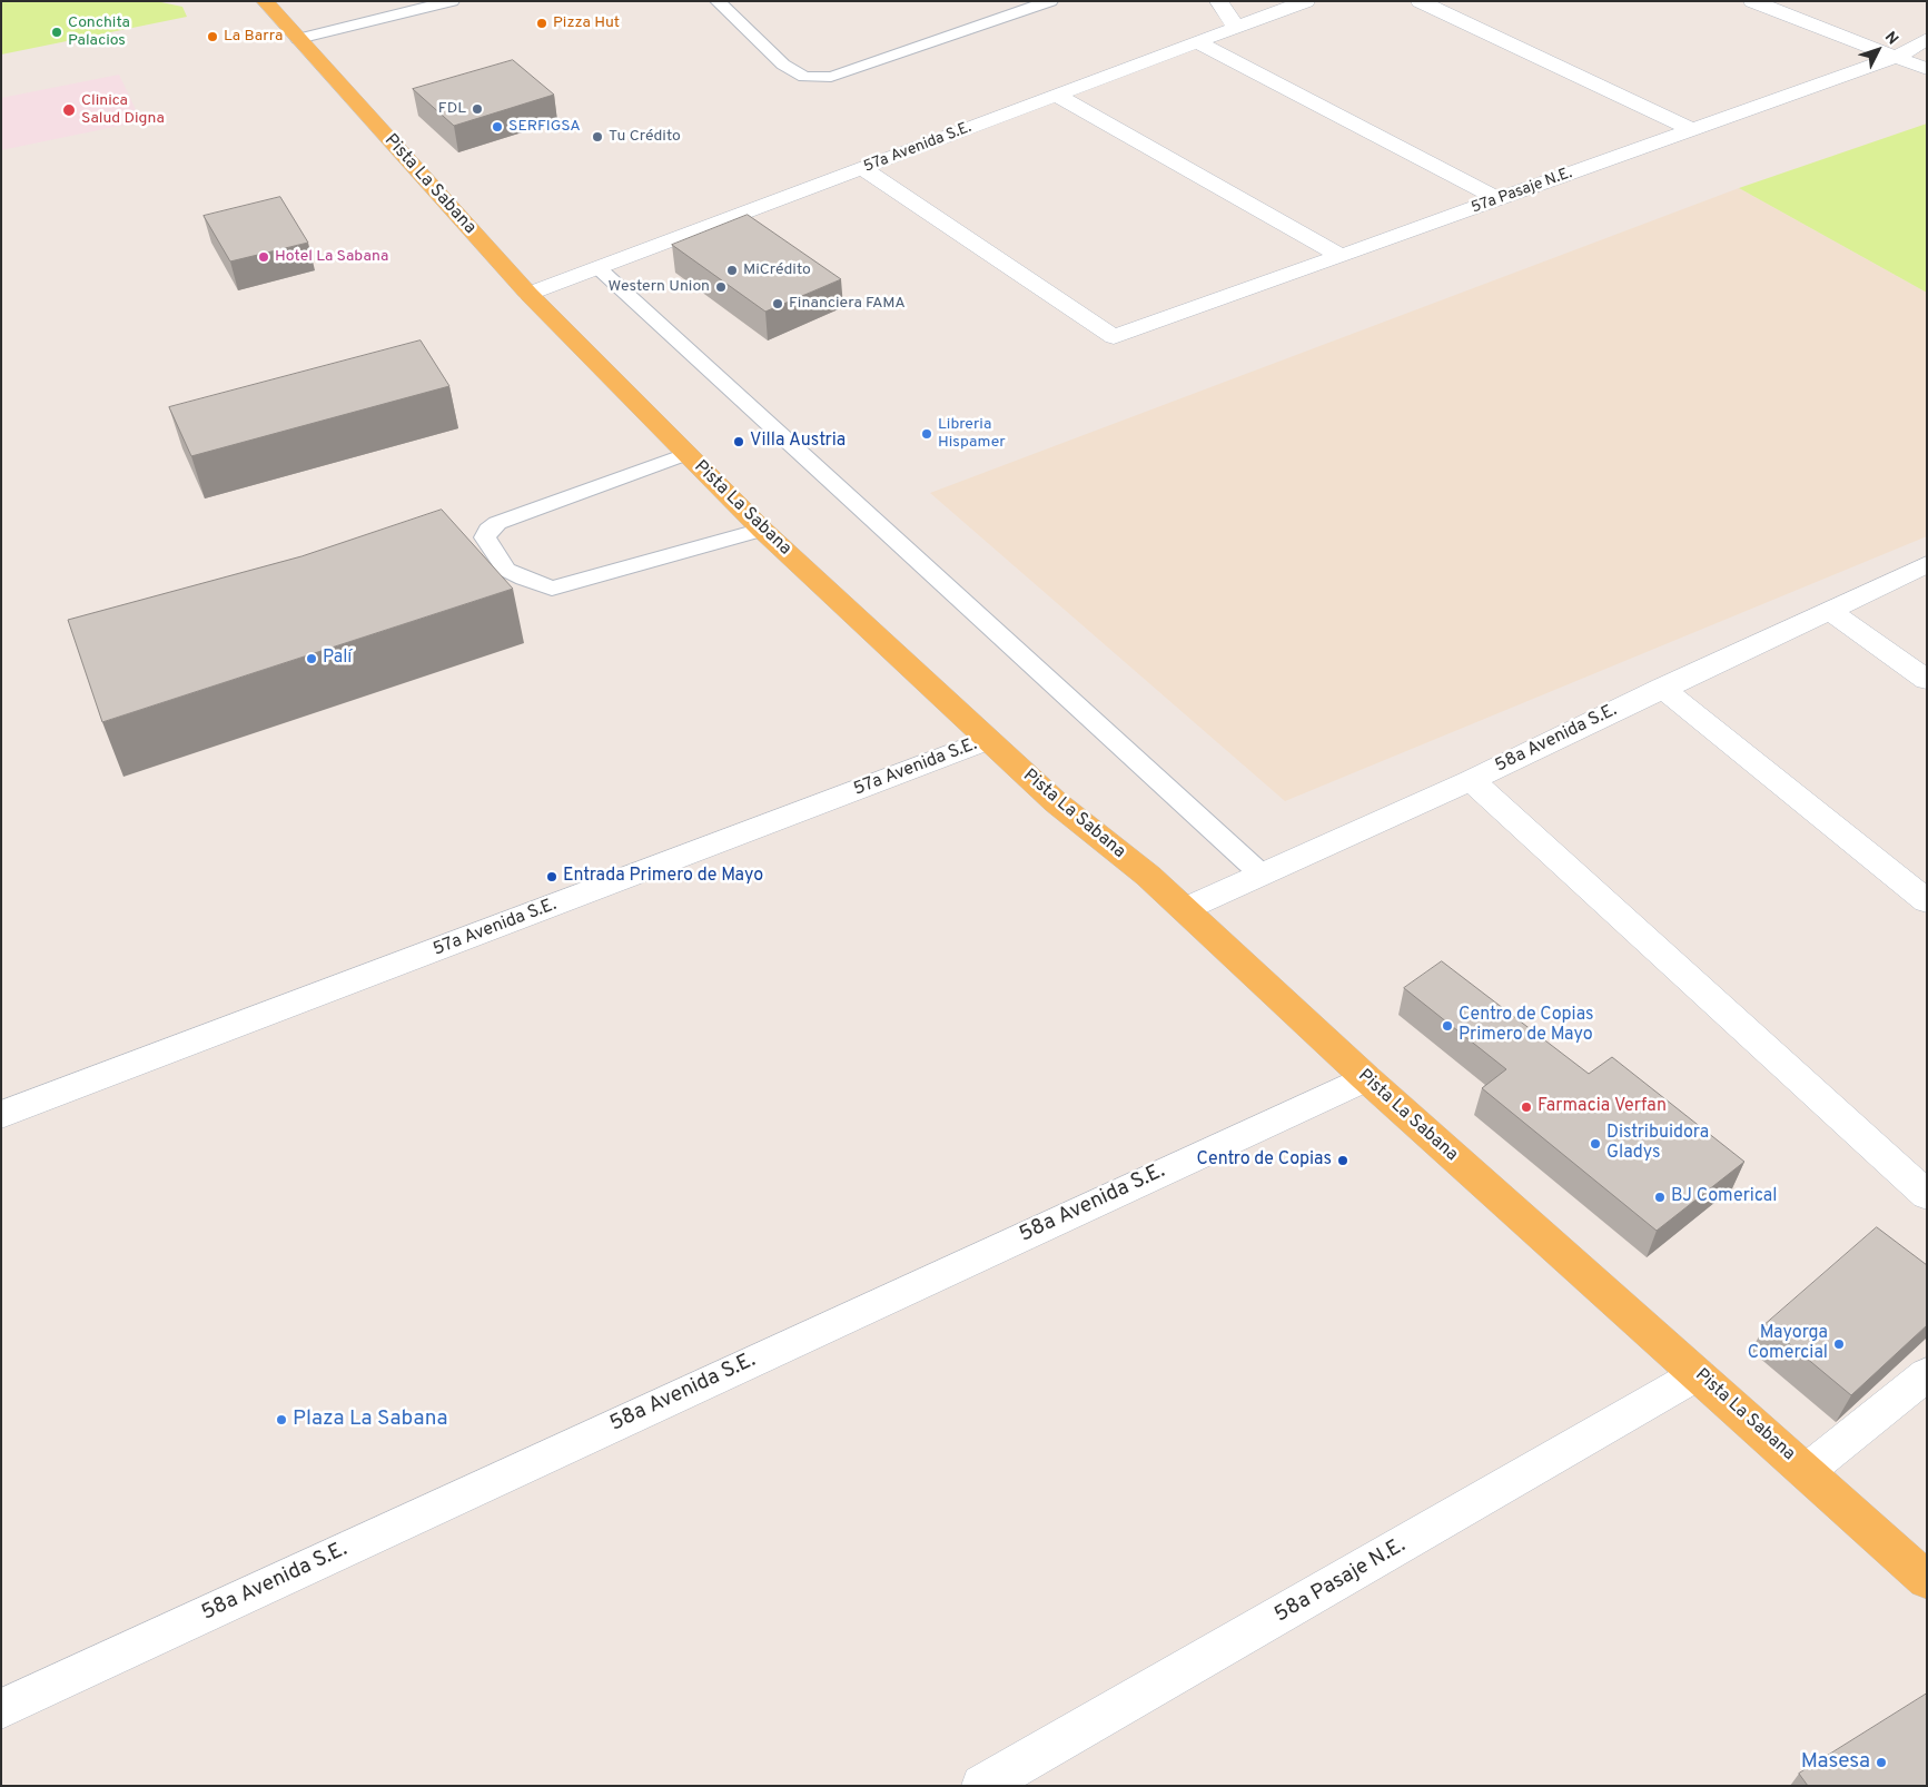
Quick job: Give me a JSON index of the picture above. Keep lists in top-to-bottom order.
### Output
{
  "streets": {
    "main road": ["Pista La Sabana"],
    "street": [
      "57a Avenida S.E.",
      "57a Pasaje N.E.",
      "58a Avenida S.E.",
      "58a Pasaje N.E."
    ]
  },
  "crossings": [
    ["57a Avenida S.E.", "Pista La Sabana"],
    ["57a Avenida S.E.", "57a Pasaje N.E."],
    ["Pista La Sabana", "58a Avenida S.E."],
    ["Pista La Sabana", "58a Pasaje N.E."]
  ],
  "places": [
    "Pizza Hut",
    "Conchita Palacios",
    "La Barra",
    "FDL",
    "Clinica Salud Digna",
    "SERFIGSA",
    "Tu Crédito",
    "Hotel La Sabana",
    "MiCrédito",
    "Western Union",
    "Financiera FAMA",
    "Libreria Hispamer",
    "Villa Austria",
    "Palí",
    "Entrada Primero de Mayo",
    "Centro de Copias Primero de Mayo",
    "Farmacia Verfan",
    "Distribuidora Gladys",
    "Centro de Copias",
    "BJ Comerical",
    "Mayorga Comercial",
    "Plaza La Sabana",
    "Masesa"
  ],
  "north": "top right"
}
